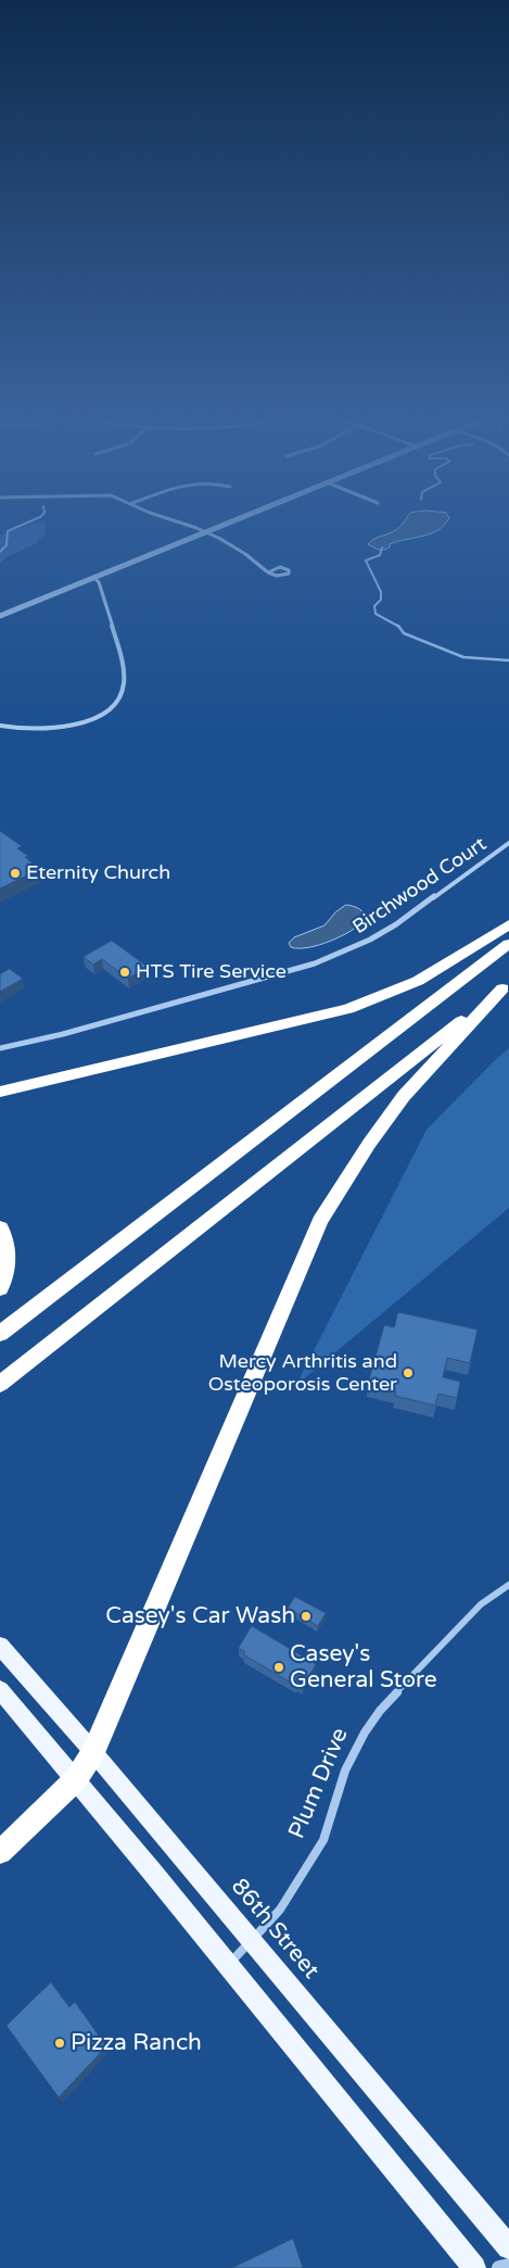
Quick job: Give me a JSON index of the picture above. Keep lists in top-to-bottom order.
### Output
{
  "streets": {
    "main road": ["86th Street"],
    "street": ["Birchwood Court", "Plum Drive"]
  },
  "crossings": [
    ["Plum Drive", "86th Street"]
  ],
  "places": [
    "Eternity Church",
    "HTS Tire Service",
    "Mercy Arthritis and Osteoporosis Center",
    "Casey's Car Wash",
    "Casey's General Store",
    "Pizza Ranch"
  ]
}
